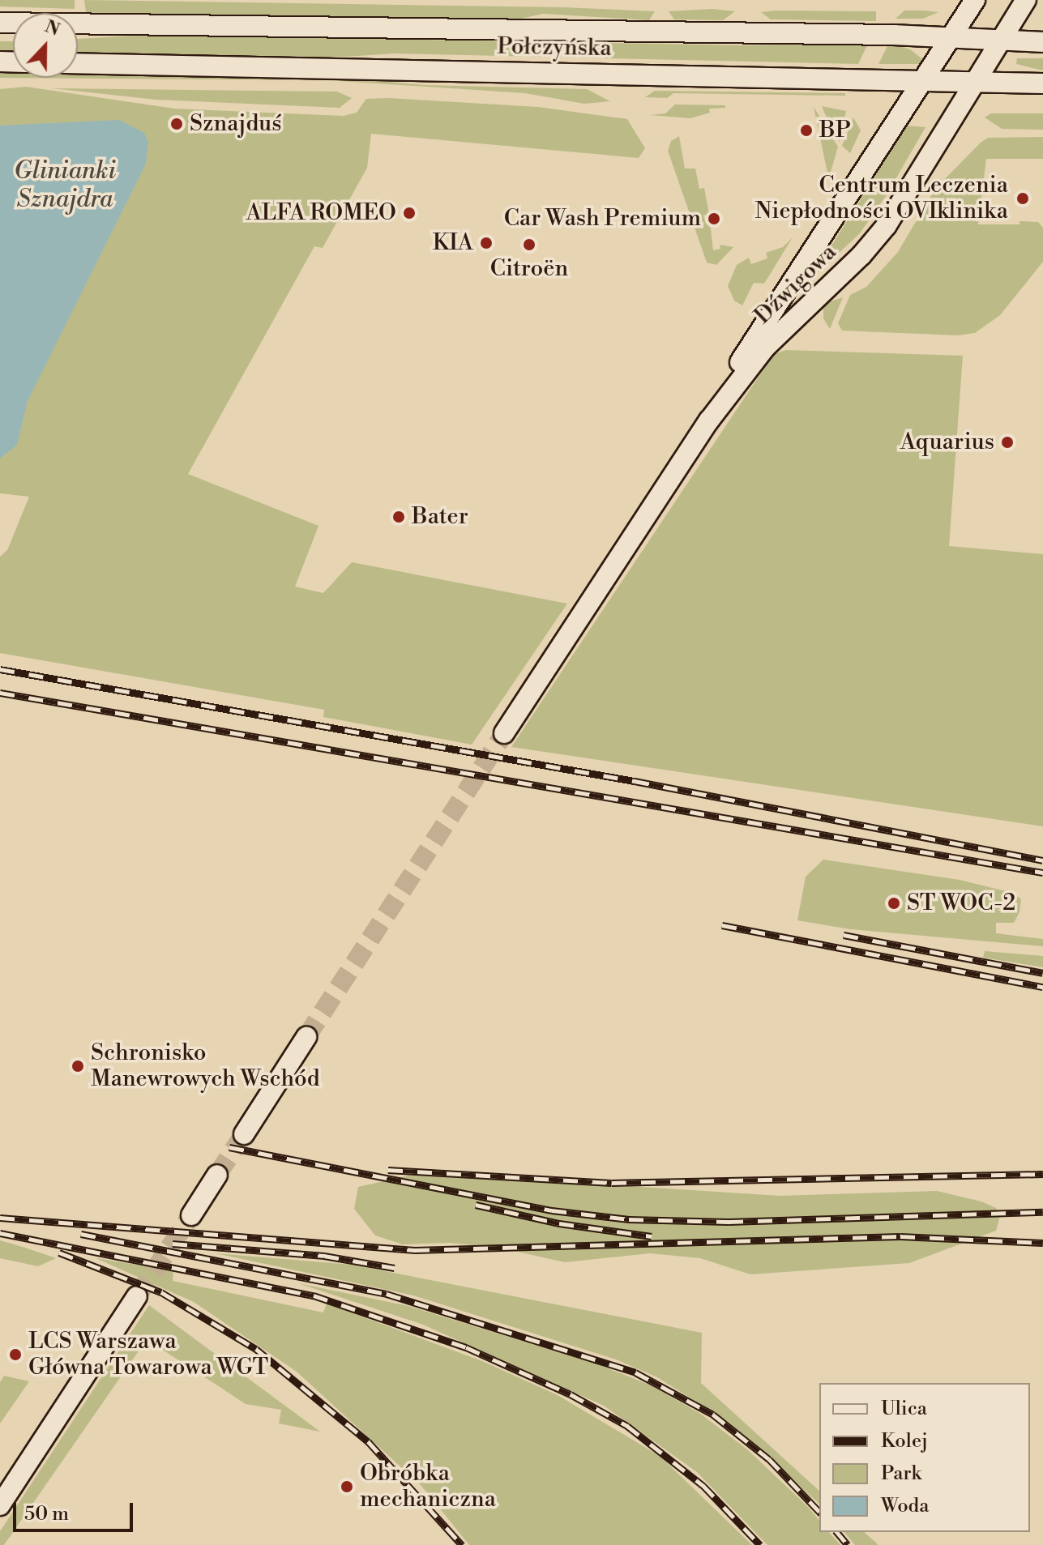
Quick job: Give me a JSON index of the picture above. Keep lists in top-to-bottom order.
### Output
{
  "streets": {
    "main road": ["Połczyńska", "Dźwigowa"]
  },
  "crossings": [
    ["Połczyńska", "Dźwigowa"]
  ],
  "water": ["Glinianki Sznajdra"],
  "places": [
    "Sznajduś",
    "BP",
    "Centrum Leczenia Niepłodności OVIklinika",
    "ALFA ROMEO",
    "Car Wash Premium",
    "KIA",
    "Citroën",
    "Aquarius",
    "Bater",
    "ST WOC-2",
    "Schronisko Manewrowych Wschód",
    "LCS Warszawa Główna Towarowa WGT",
    "Obróbka mechaniczna"
  ],
  "legend": [
    "Ulica",
    "Kolej",
    "Park",
    "Woda"
  ],
  "scale_bar": "50 m",
  "north": "top"
}
